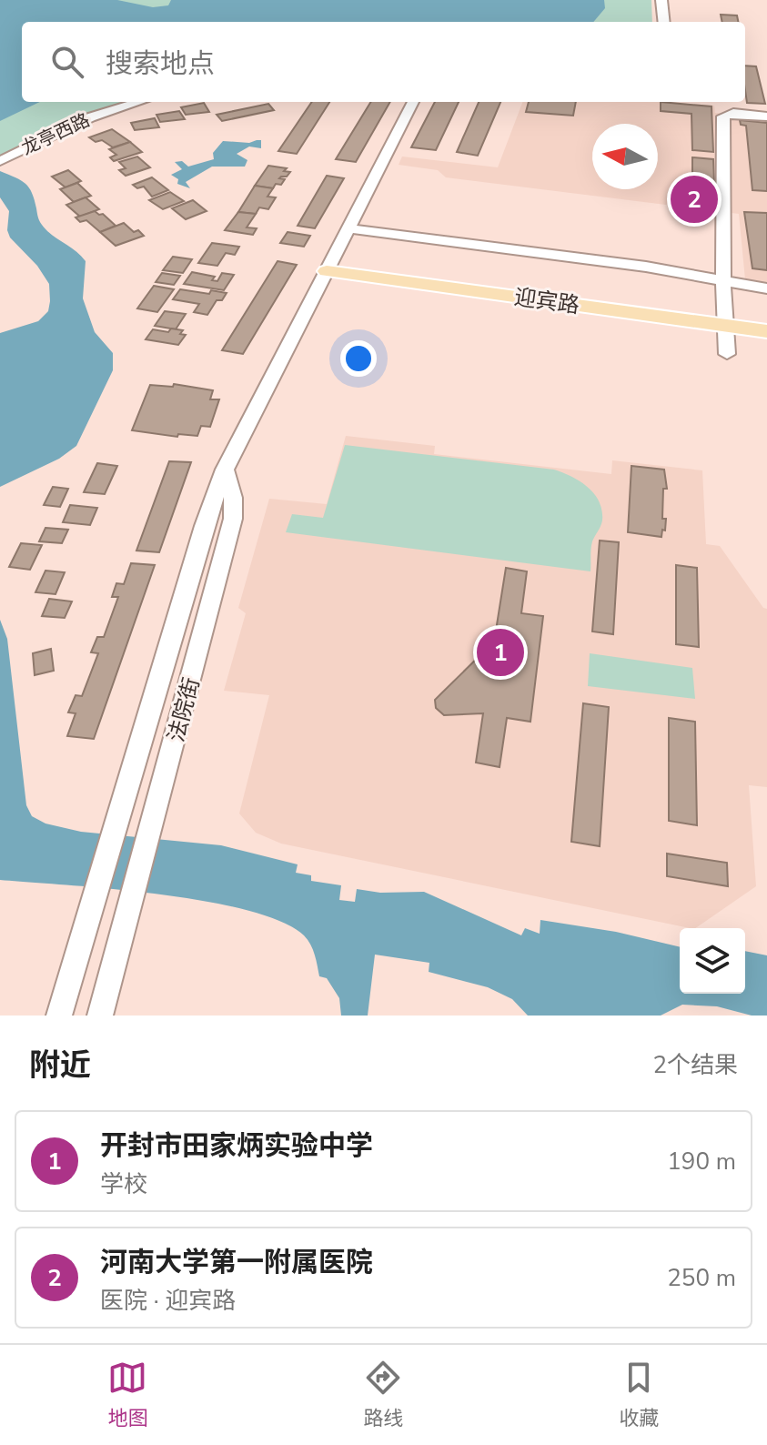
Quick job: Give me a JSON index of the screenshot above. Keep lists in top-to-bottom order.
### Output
{
  "streets": {
    "main road": ["迎宾路"],
    "street": ["龙亭西路", "法院街"]
  },
  "crossings": [
    ["迎宾路", "法院街"]
  ],
  "north": "left",
  "page": {
    "search": "搜索地点",
    "pins": ["2", "1"],
    "heading": ["附近", "2个结果"],
    "list": [
      {
        "mark": "1",
        "name": "开封市田家炳实验中学",
        "note": "学校",
        "value": "190 m"
      },
      {
        "mark": "2",
        "name": "河南大学第一附属医院",
        "note": "医院 · 迎宾路",
        "value": "250 m"
      }
    ],
    "nav": ["地图", "路线", "收藏"]
  }
}
